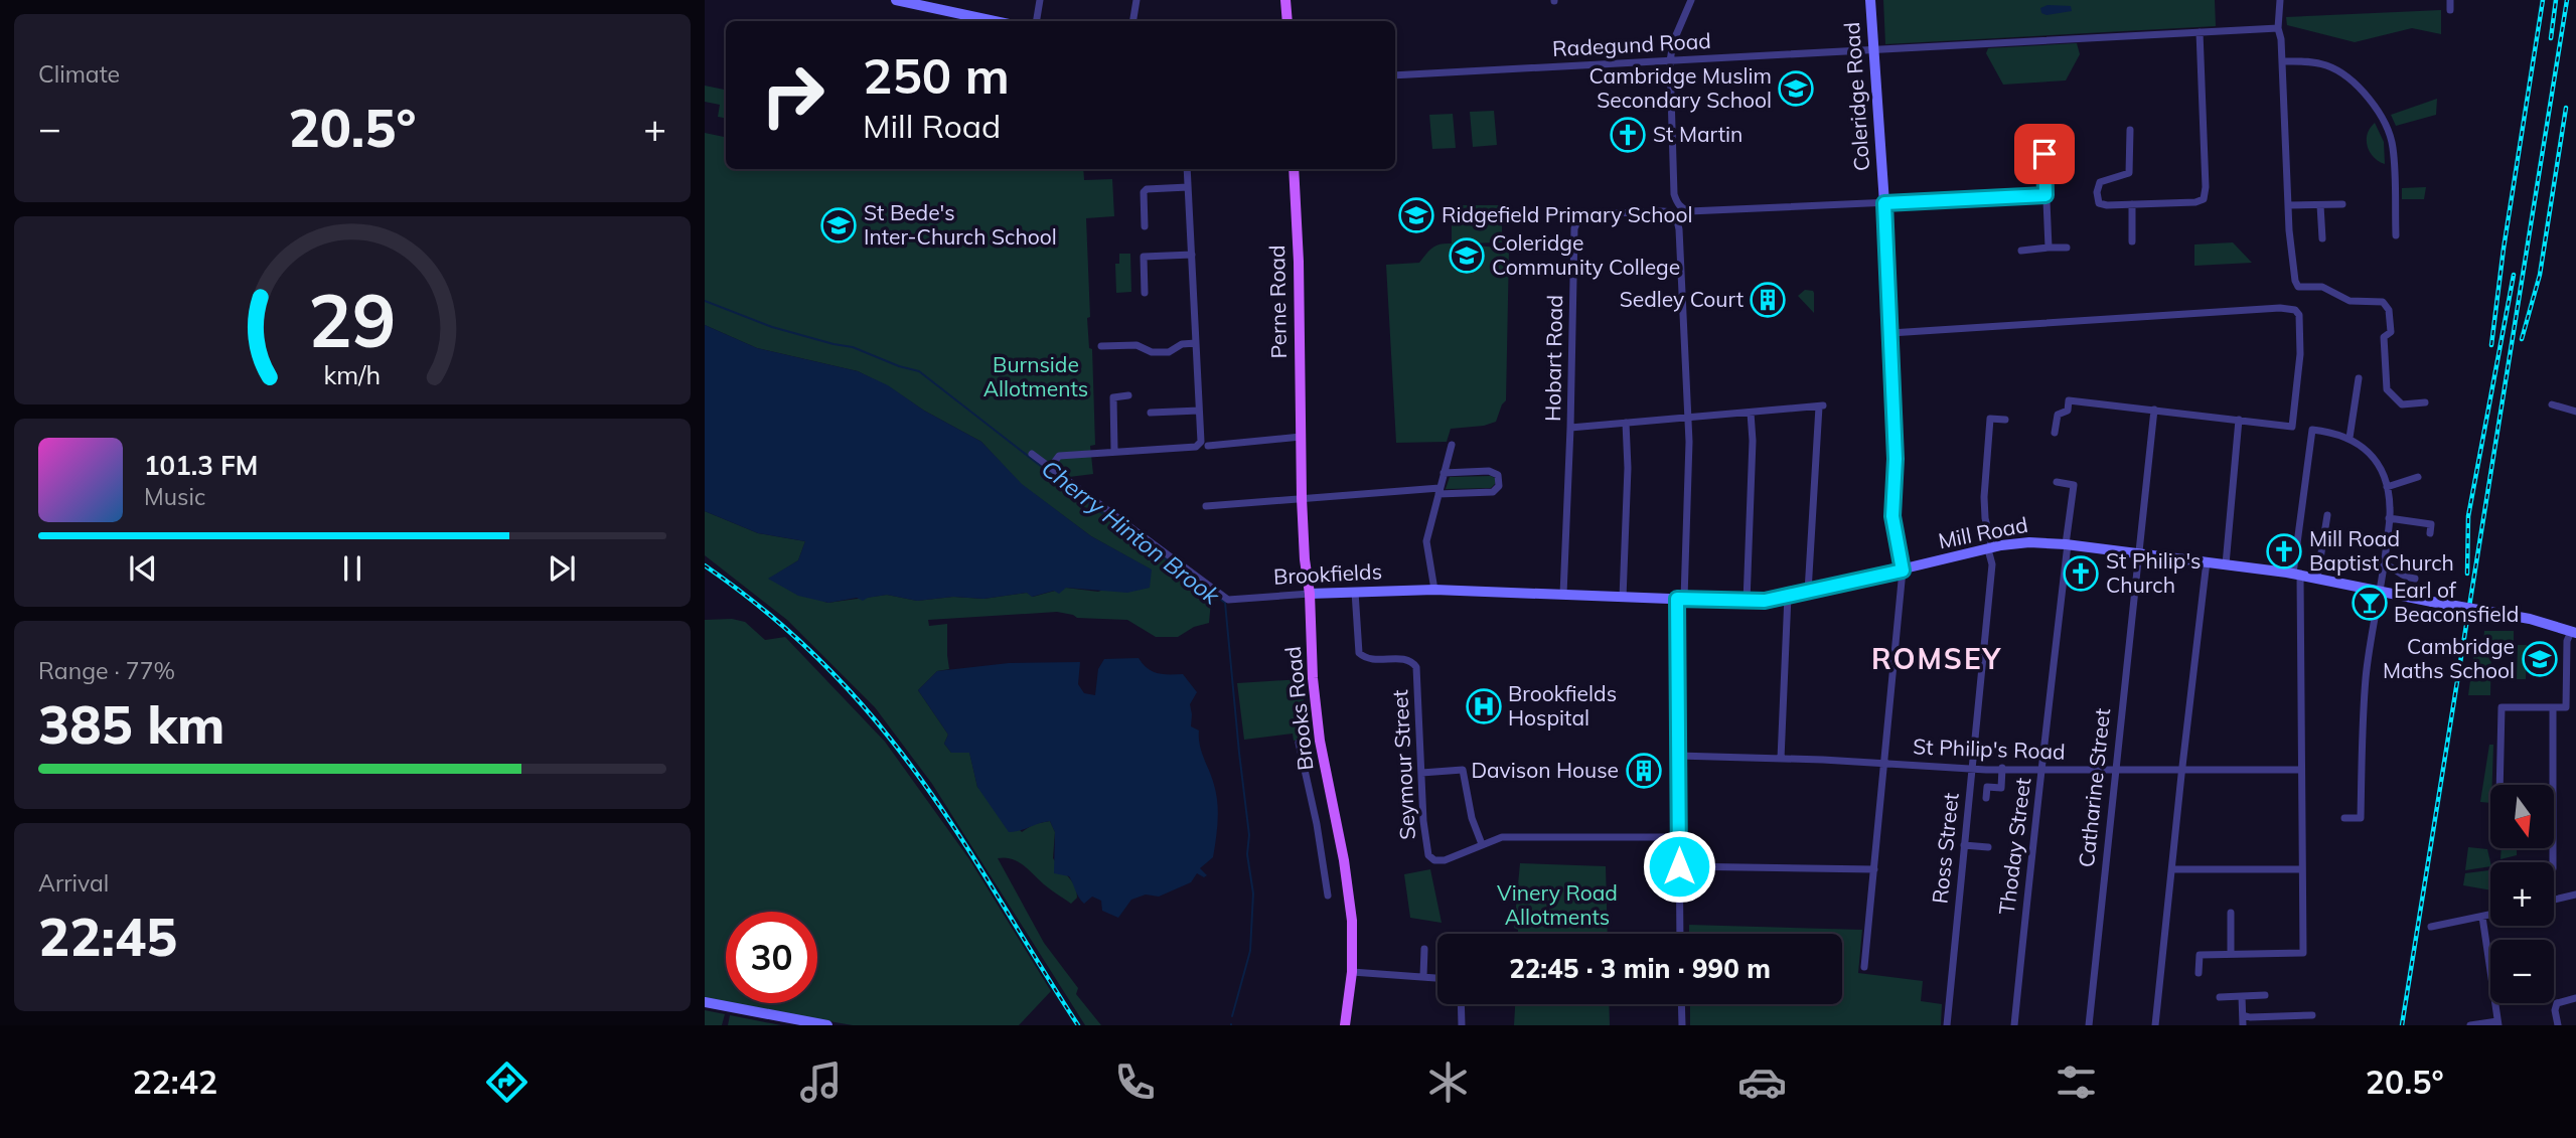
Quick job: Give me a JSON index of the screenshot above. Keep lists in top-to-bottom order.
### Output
{
  "streets": {
    "main road": ["Perne Road", "Brooks Road"],
    "street": [
      "Radegund Road",
      "Coleridge Road",
      "Hobart Road",
      "Mill Road",
      "Brookfields",
      "St Philip's Road",
      "Seymour Street",
      "Catharine Street",
      "Thoday Street",
      "Ross Street"
    ]
  },
  "crossings": [
    ["Radegund Road", "Coleridge Road"],
    ["Coleridge Road", "Mill Road"],
    ["Perne Road", "Brookfields"],
    ["Perne Road", "Brooks Road"],
    ["Hobart Road", "Mill Road"],
    ["Mill Road", "Brookfields"],
    ["Mill Road", "Catharine Street"],
    ["Mill Road", "Thoday Street"],
    ["Mill Road", "Ross Street"],
    ["Brookfields", "Brooks Road"],
    ["Brookfields", "Seymour Street"],
    ["St Philip's Road", "Catharine Street"],
    ["St Philip's Road", "Thoday Street"],
    ["St Philip's Road", "Ross Street"]
  ],
  "districts": ["ROMSEY"],
  "water": ["Cherry Hinton Brook"],
  "parks": ["Burnside Allotments", "Vinery Road Allotments"],
  "places": {
    "school or university": [
      "Cambridge Muslim Secondary School",
      "Ridgefield Primary School",
      "St Bede's Inter-Church School",
      "Coleridge Community College",
      "Cambridge Maths School"
    ],
    "church": ["St Martin", "Mill Road Baptist Church", "St Philip's Church"],
    "building": ["Sedley Court", "Davison House"],
    "bar": ["Earl of Beaconsfield"],
    "hospital": ["Brookfields Hospital"]
  },
  "north": "bottom",
  "page": {
    "tile": [
      "Climate",
      ["Range · 77%", "385 km"],
      ["Arrival", "22:45"]
    ],
    "turn": ["250 m", "Mill Road"],
    "heat": ["−", "20.5°", "+"],
    "song": ["101.3 FM", "Music"],
    "map_buttons": ["+", "−"],
    "limit": "30",
    "trip": "22:45 · 3 min · 990 m",
    "tabs": ["22:42", "20.5°"],
    "gauge": ["29", "km/h"]
  }
}
